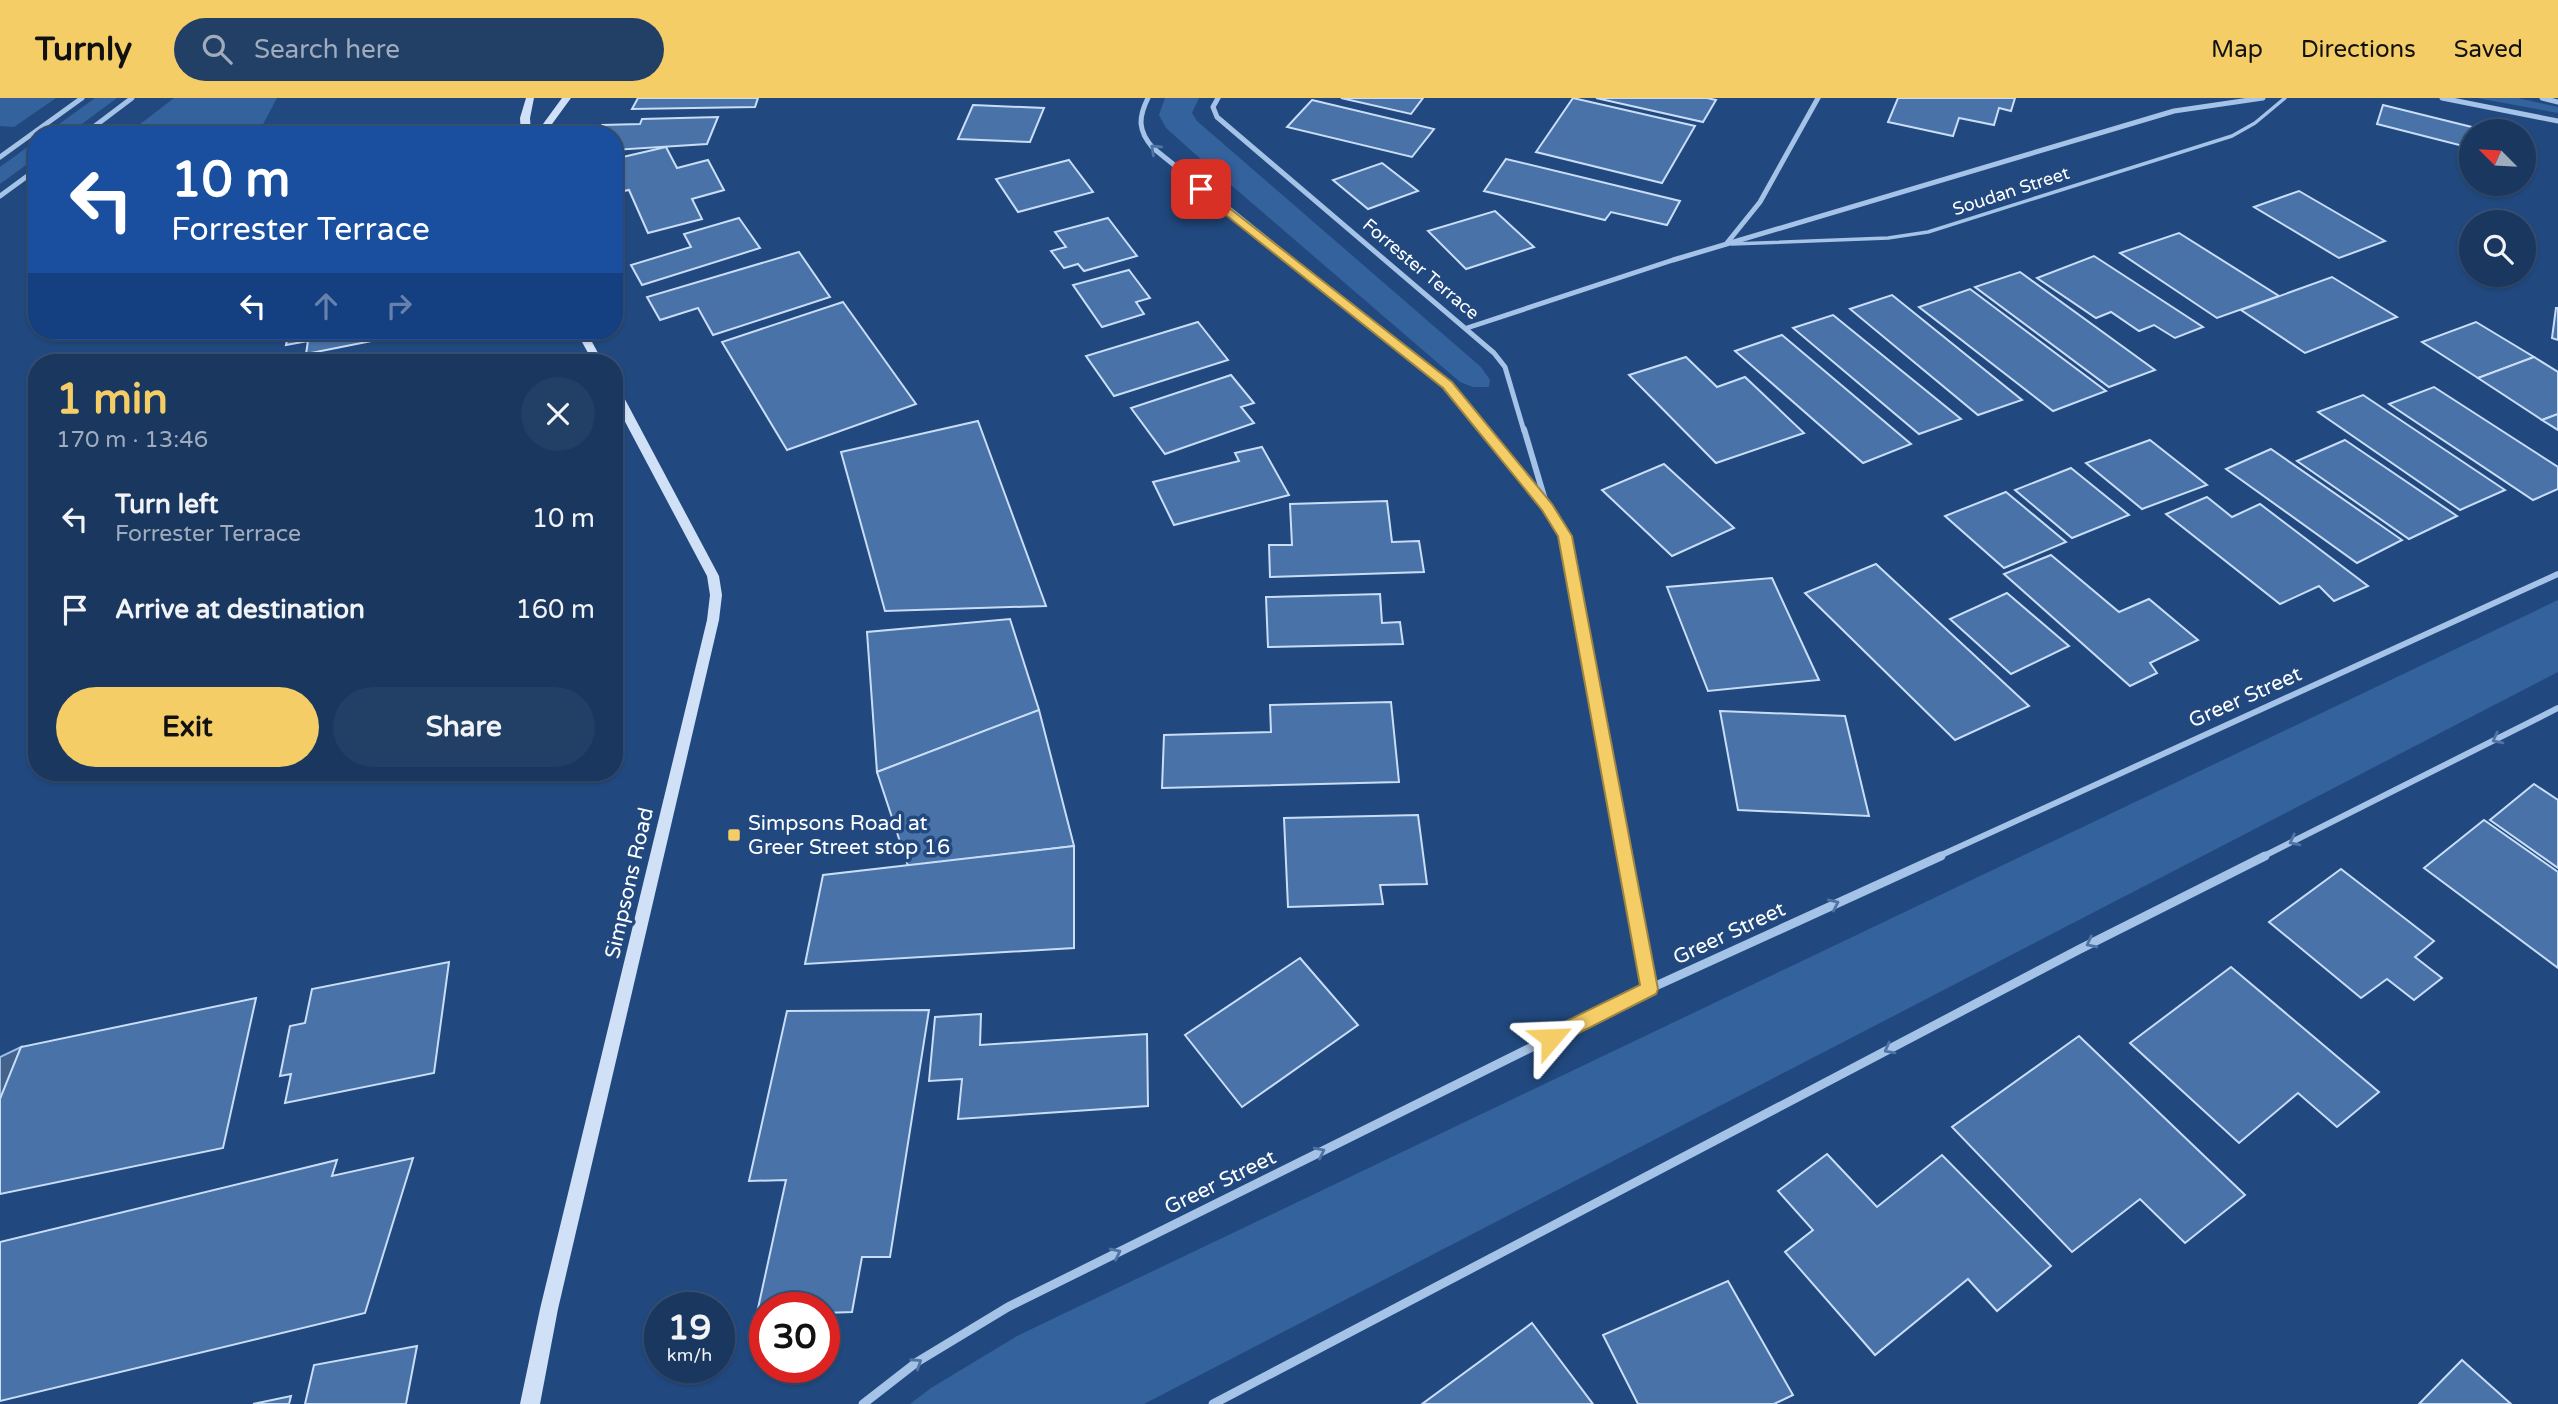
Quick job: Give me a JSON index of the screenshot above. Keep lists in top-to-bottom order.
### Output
{
  "streets": {
    "main road": ["Simpsons Road"],
    "street": ["Soudan Street", "Forrester Terrace", "Greer Street"]
  },
  "crossings": [
    ["Soudan Street", "Forrester Terrace"],
    ["Forrester Terrace", "Greer Street"]
  ],
  "one_way": ["Greer Street"],
  "places": {
    "transit": ["Simpsons Road at Greer Street stop 16"]
  },
  "north": "top left",
  "page": {
    "header": "Turnly",
    "search": "Search here",
    "nav": ["Map", "Directions", "Saved"],
    "turn": ["10 m", "Forrester Terrace"],
    "heading": ["1 min", "170 m · 13:46"],
    "list": [
      {
        "name": "Turn left",
        "note": "Forrester Terrace",
        "value": "10 m"
      },
      {
        "name": "Arrive at destination",
        "value": "160 m"
      }
    ],
    "buttons": ["Exit", "Share"],
    "speed": "19 km/h",
    "limit": "30"
  }
}
